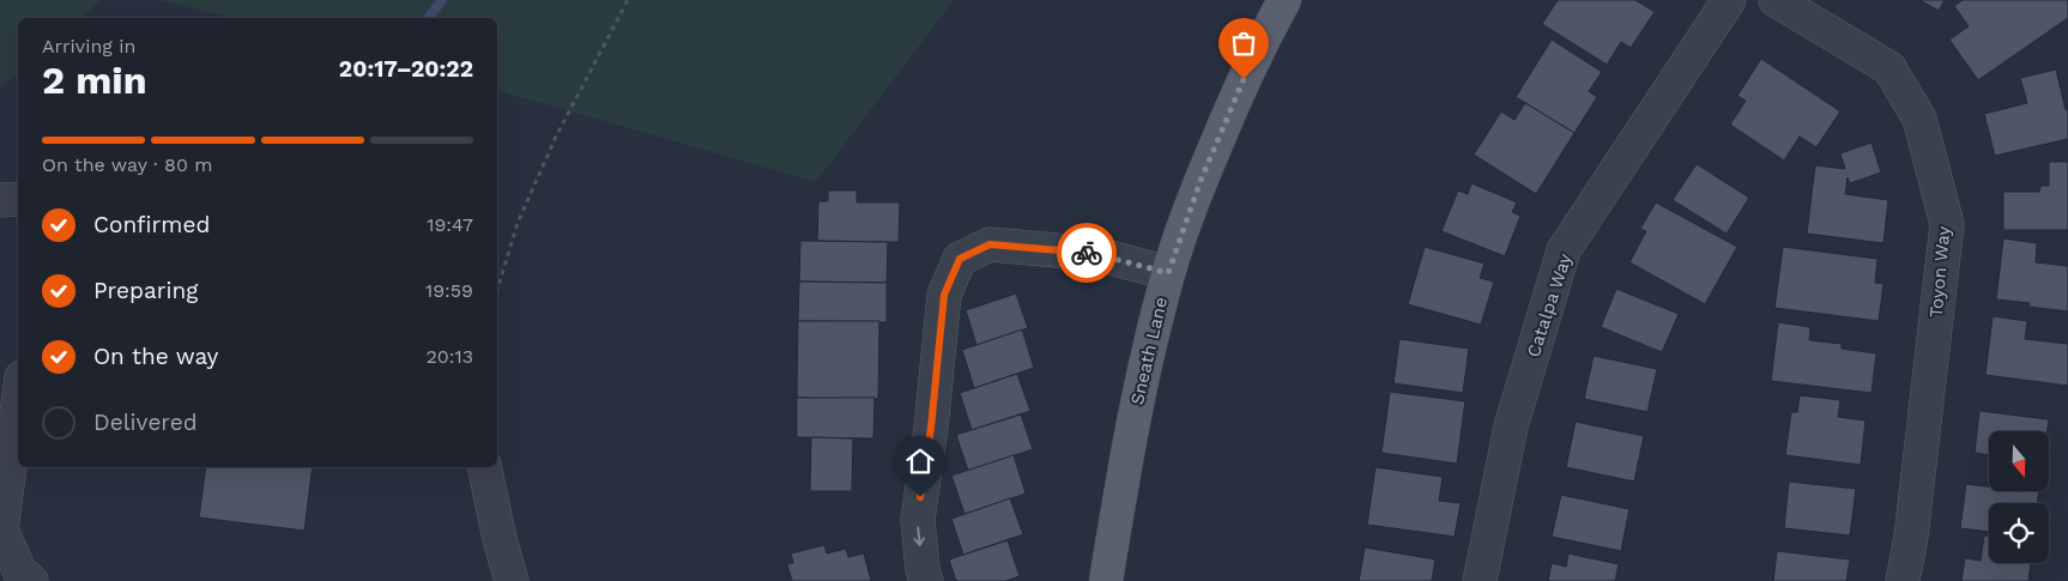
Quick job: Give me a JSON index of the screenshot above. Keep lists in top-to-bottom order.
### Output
{
  "streets": {
    "main road": ["Sneath Lane"],
    "street": ["Toyon Way", "Catalpa Way"]
  },
  "north": "bottom",
  "page": {
    "heading": ["2 min", "Arriving in", "20:17–20:22"],
    "bar": "On the way · 80 m",
    "list": [
      ["Confirmed", "19:47"],
      ["Preparing", "19:59"],
      ["On the way", "20:13"],
      "Delivered"
    ]
  }
}
